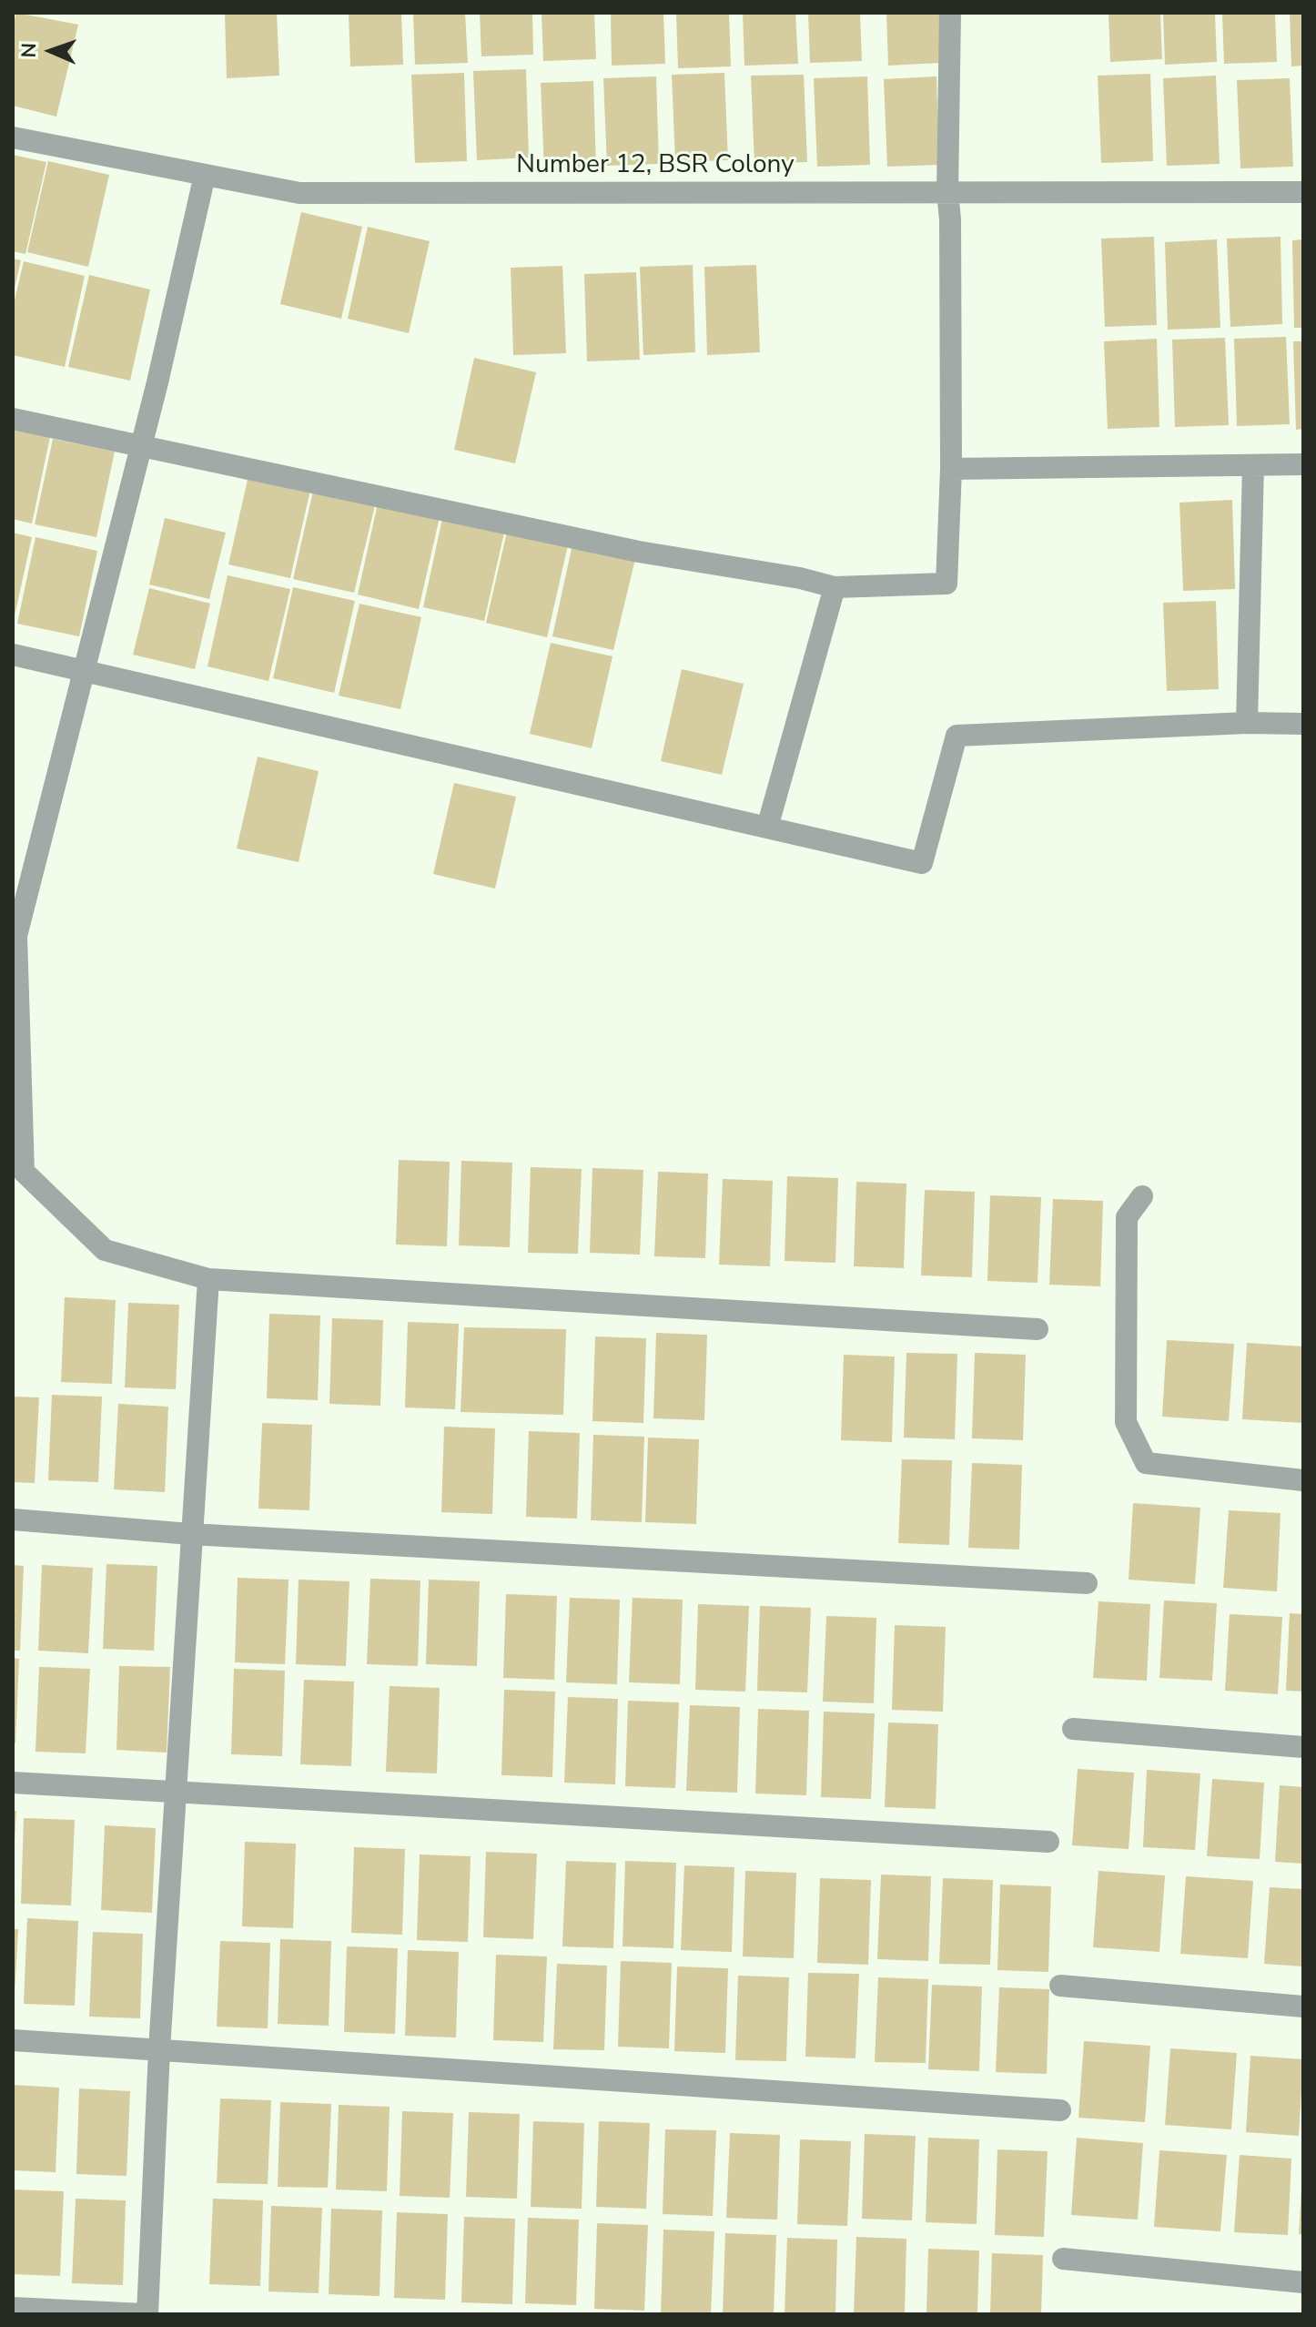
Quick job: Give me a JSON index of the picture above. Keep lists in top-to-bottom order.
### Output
{
  "streets": {
    "street": ["Number 12, BSR Colony"]
  },
  "north": "left"
}
